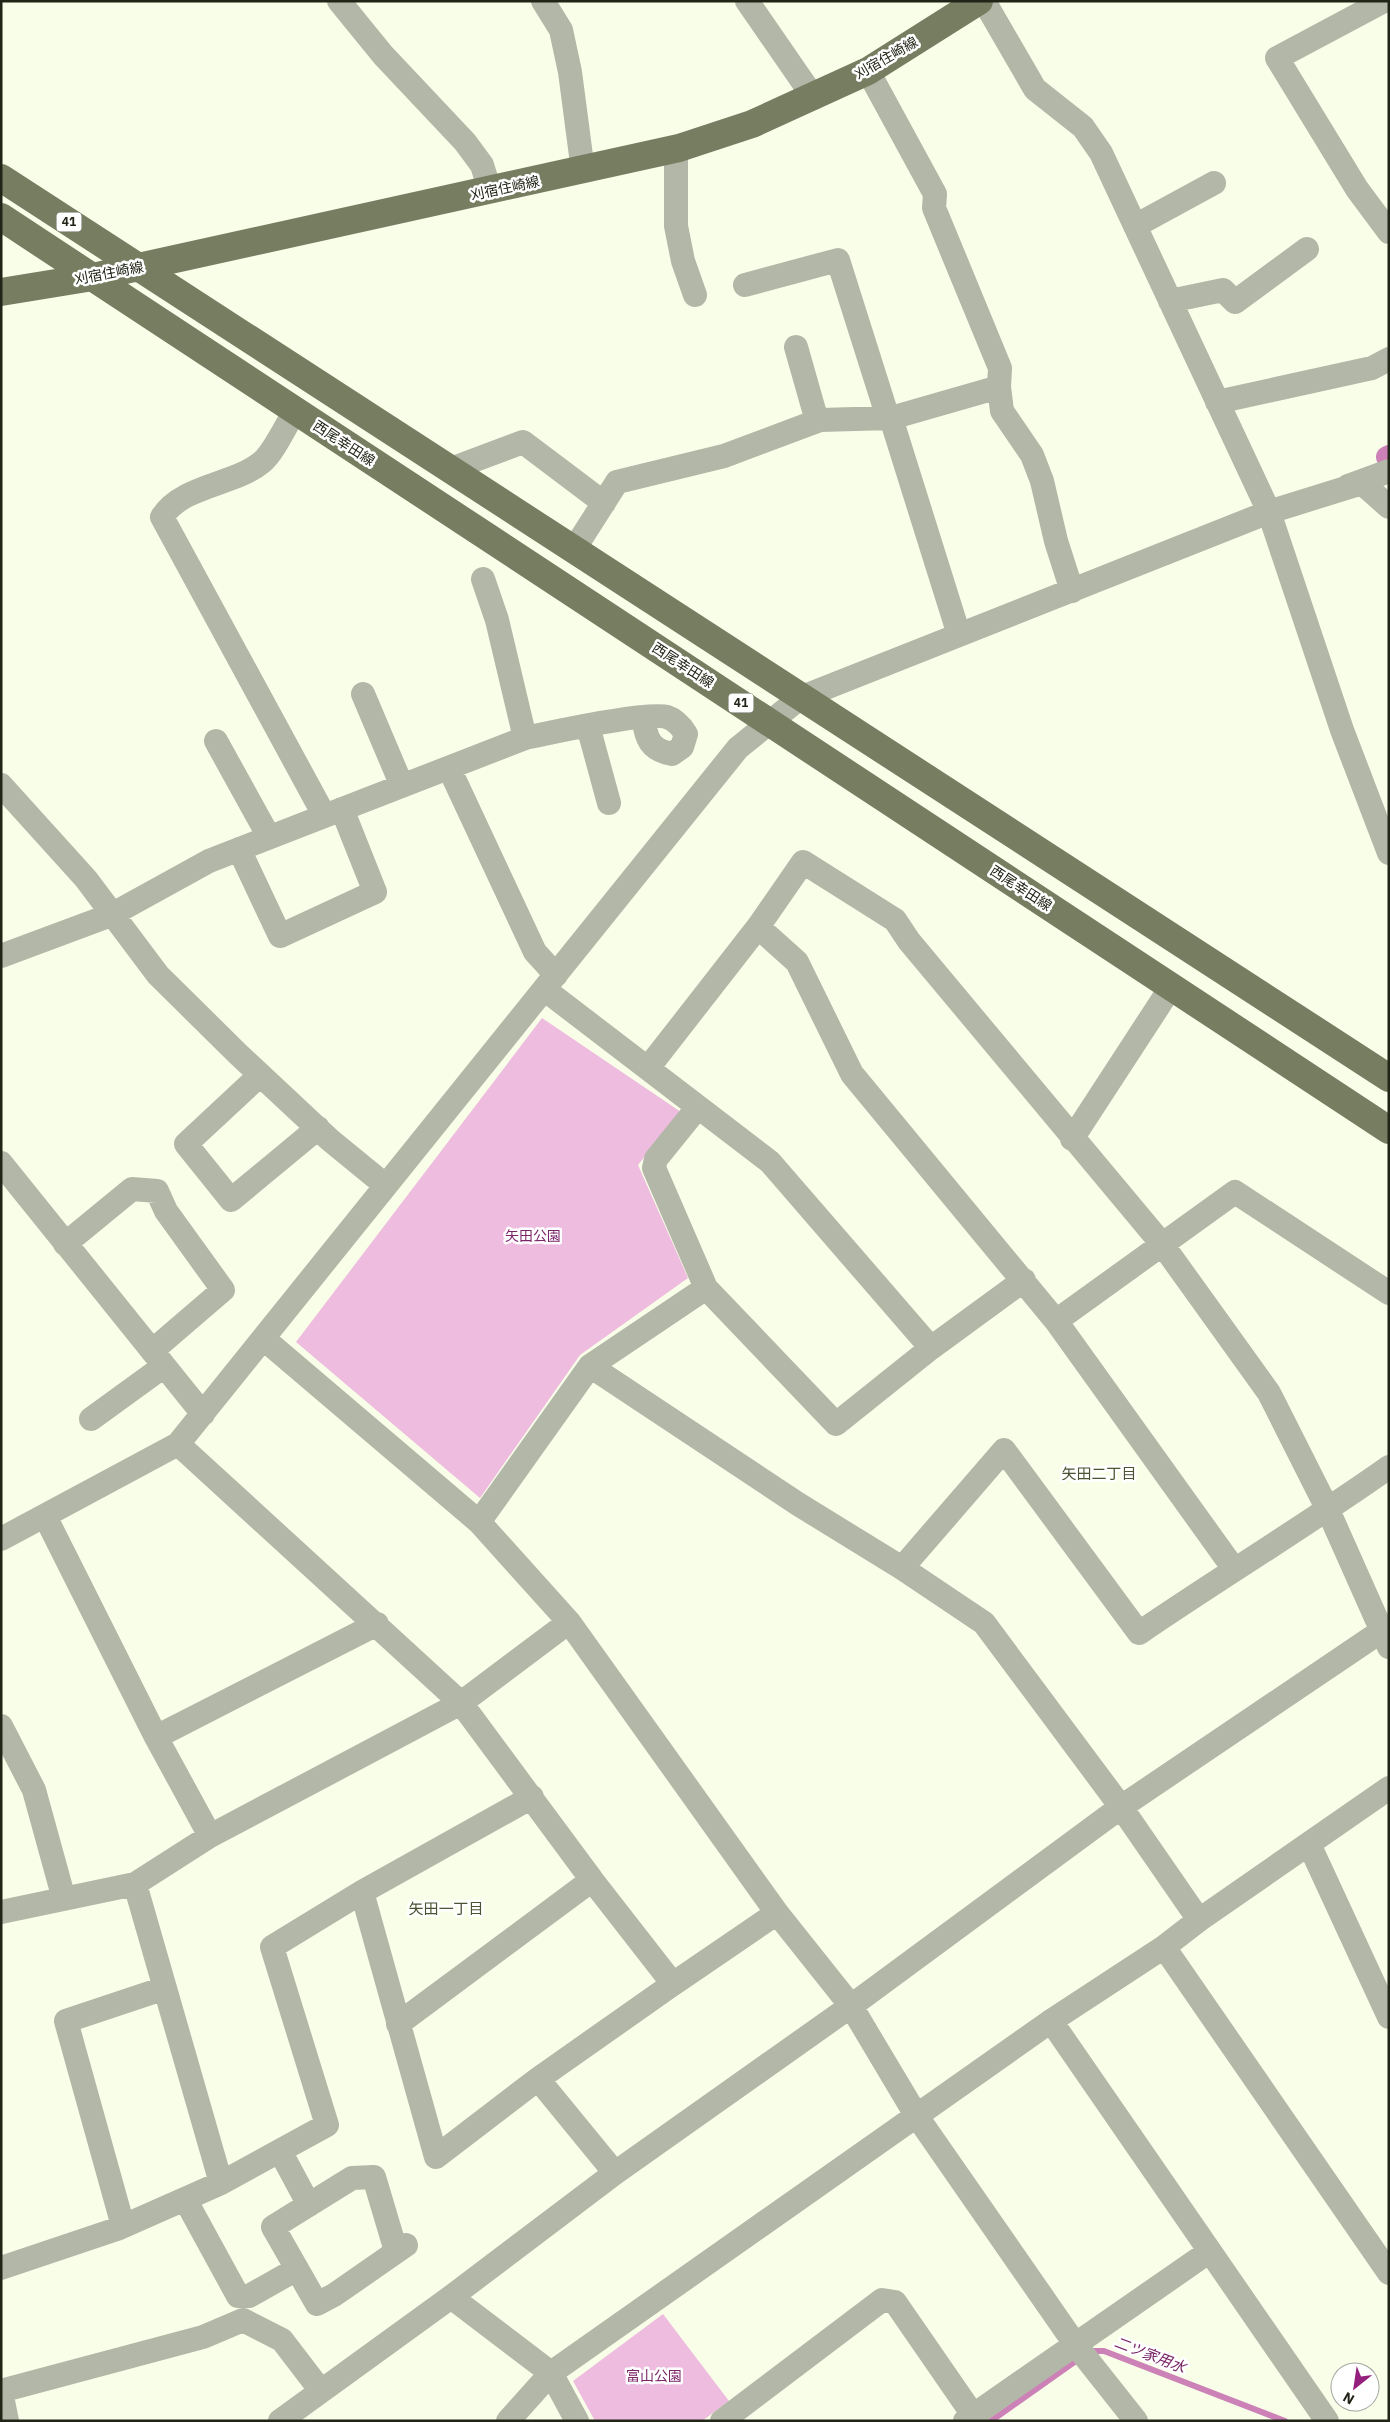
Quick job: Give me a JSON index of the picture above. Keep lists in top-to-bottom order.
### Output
{
  "streets": {
    "main road": ["刈宿住崎線", "41", "西尾幸田線"]
  },
  "crossings": [
    ["刈宿住崎線", "41"],
    ["刈宿住崎線", "西尾幸田線"]
  ],
  "districts": ["矢田二丁目", "矢田一丁目"],
  "water": ["二ツ家用水"],
  "parks": ["矢田公園", "富山公園"],
  "north": "bottom left"
}
